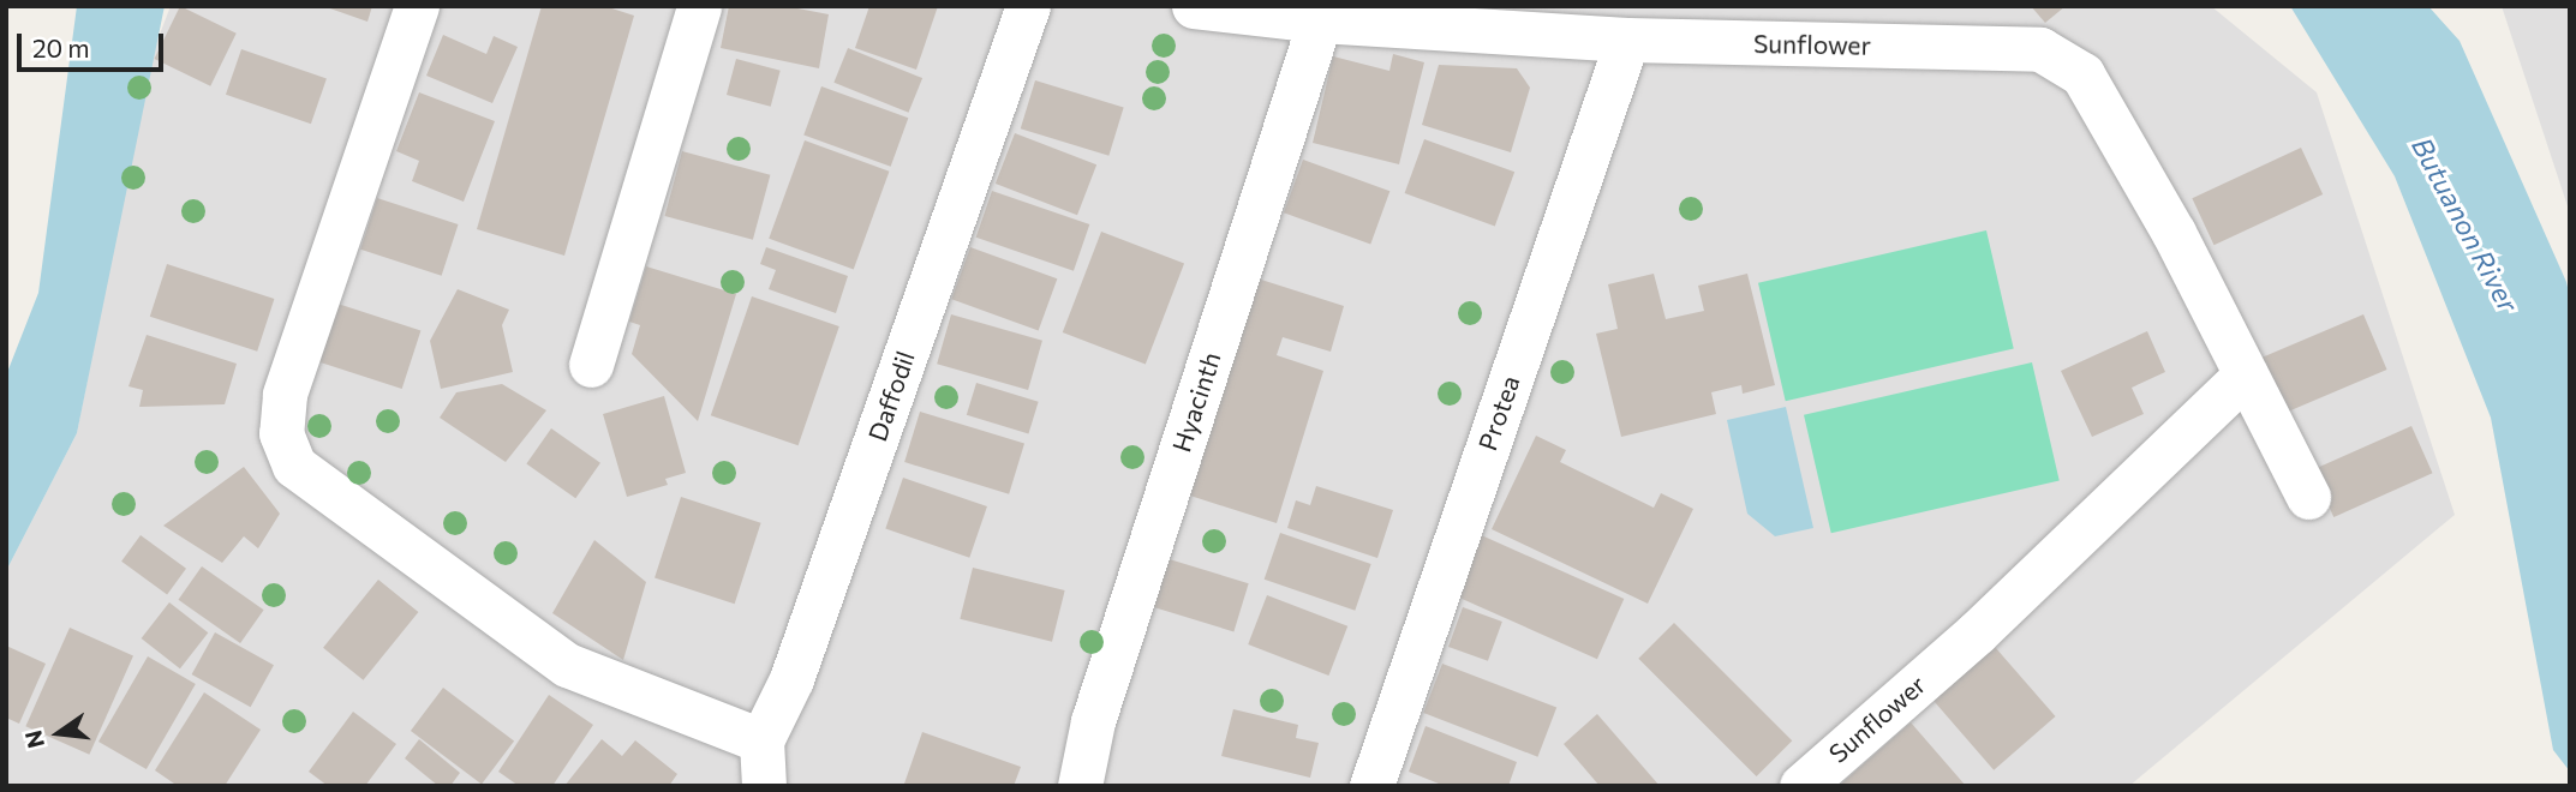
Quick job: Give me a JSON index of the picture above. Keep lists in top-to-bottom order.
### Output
{
  "streets": {
    "street": [
      "Sunflower",
      "Daffodil",
      "Hyacinth",
      "Protea"
    ]
  },
  "crossings": [
    ["Sunflower", "Hyacinth"],
    ["Sunflower", "Protea"]
  ],
  "water": ["Butuanon River"],
  "scale_bar": "20 m",
  "north": "left"
}
